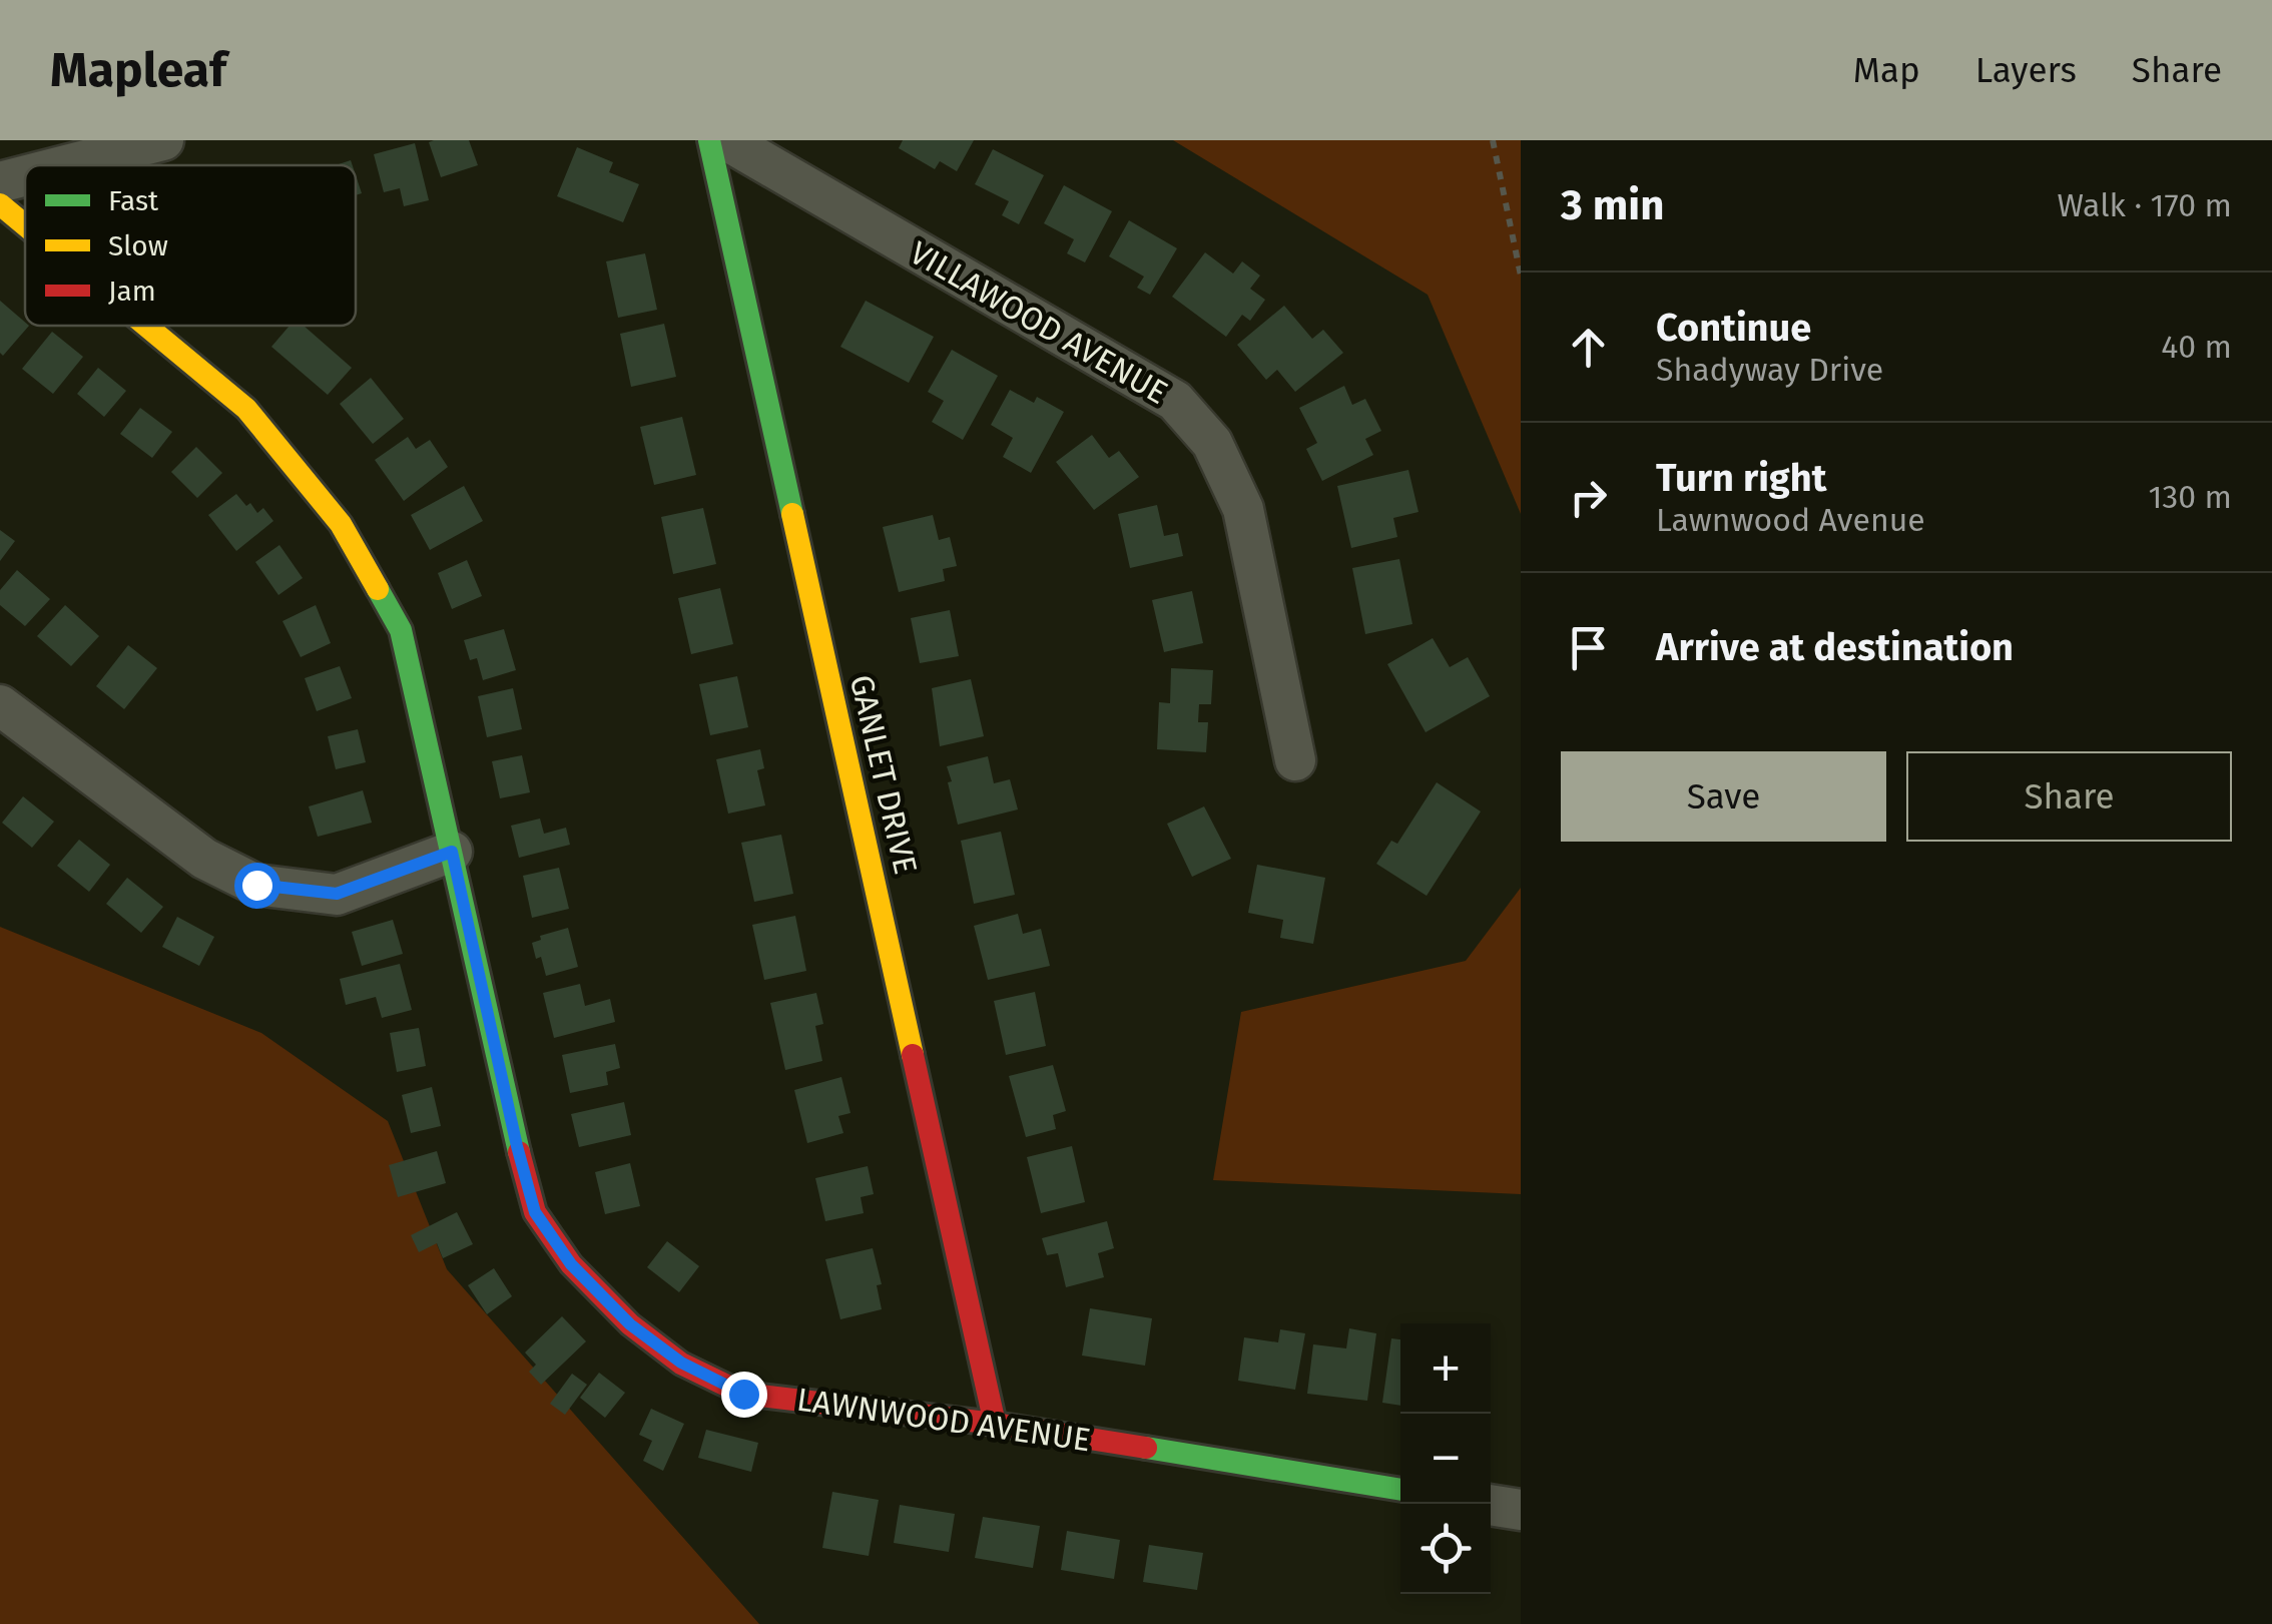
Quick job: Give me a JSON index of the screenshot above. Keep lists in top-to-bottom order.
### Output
{
  "streets": {
    "street": ["VILLAWOOD AVENUE", "GANLET DRIVE", "LAWNWOOD AVENUE"]
  },
  "crossings": [
    ["GANLET DRIVE", "LAWNWOOD AVENUE"]
  ],
  "legend": ["Fast", "Slow", "Jam"],
  "page": {
    "header": "Mapleaf",
    "nav": ["Map", "Layers", "Share"],
    "heading": ["3 min", "Walk · 170 m"],
    "list": [
      ["Continue", "Shadyway Drive", "40 m"],
      ["Turn right", "Lawnwood Avenue", "130 m"],
      "Arrive at destination"
    ],
    "buttons": ["Save", "Share"],
    "map_buttons": ["+", "−"]
  }
}
